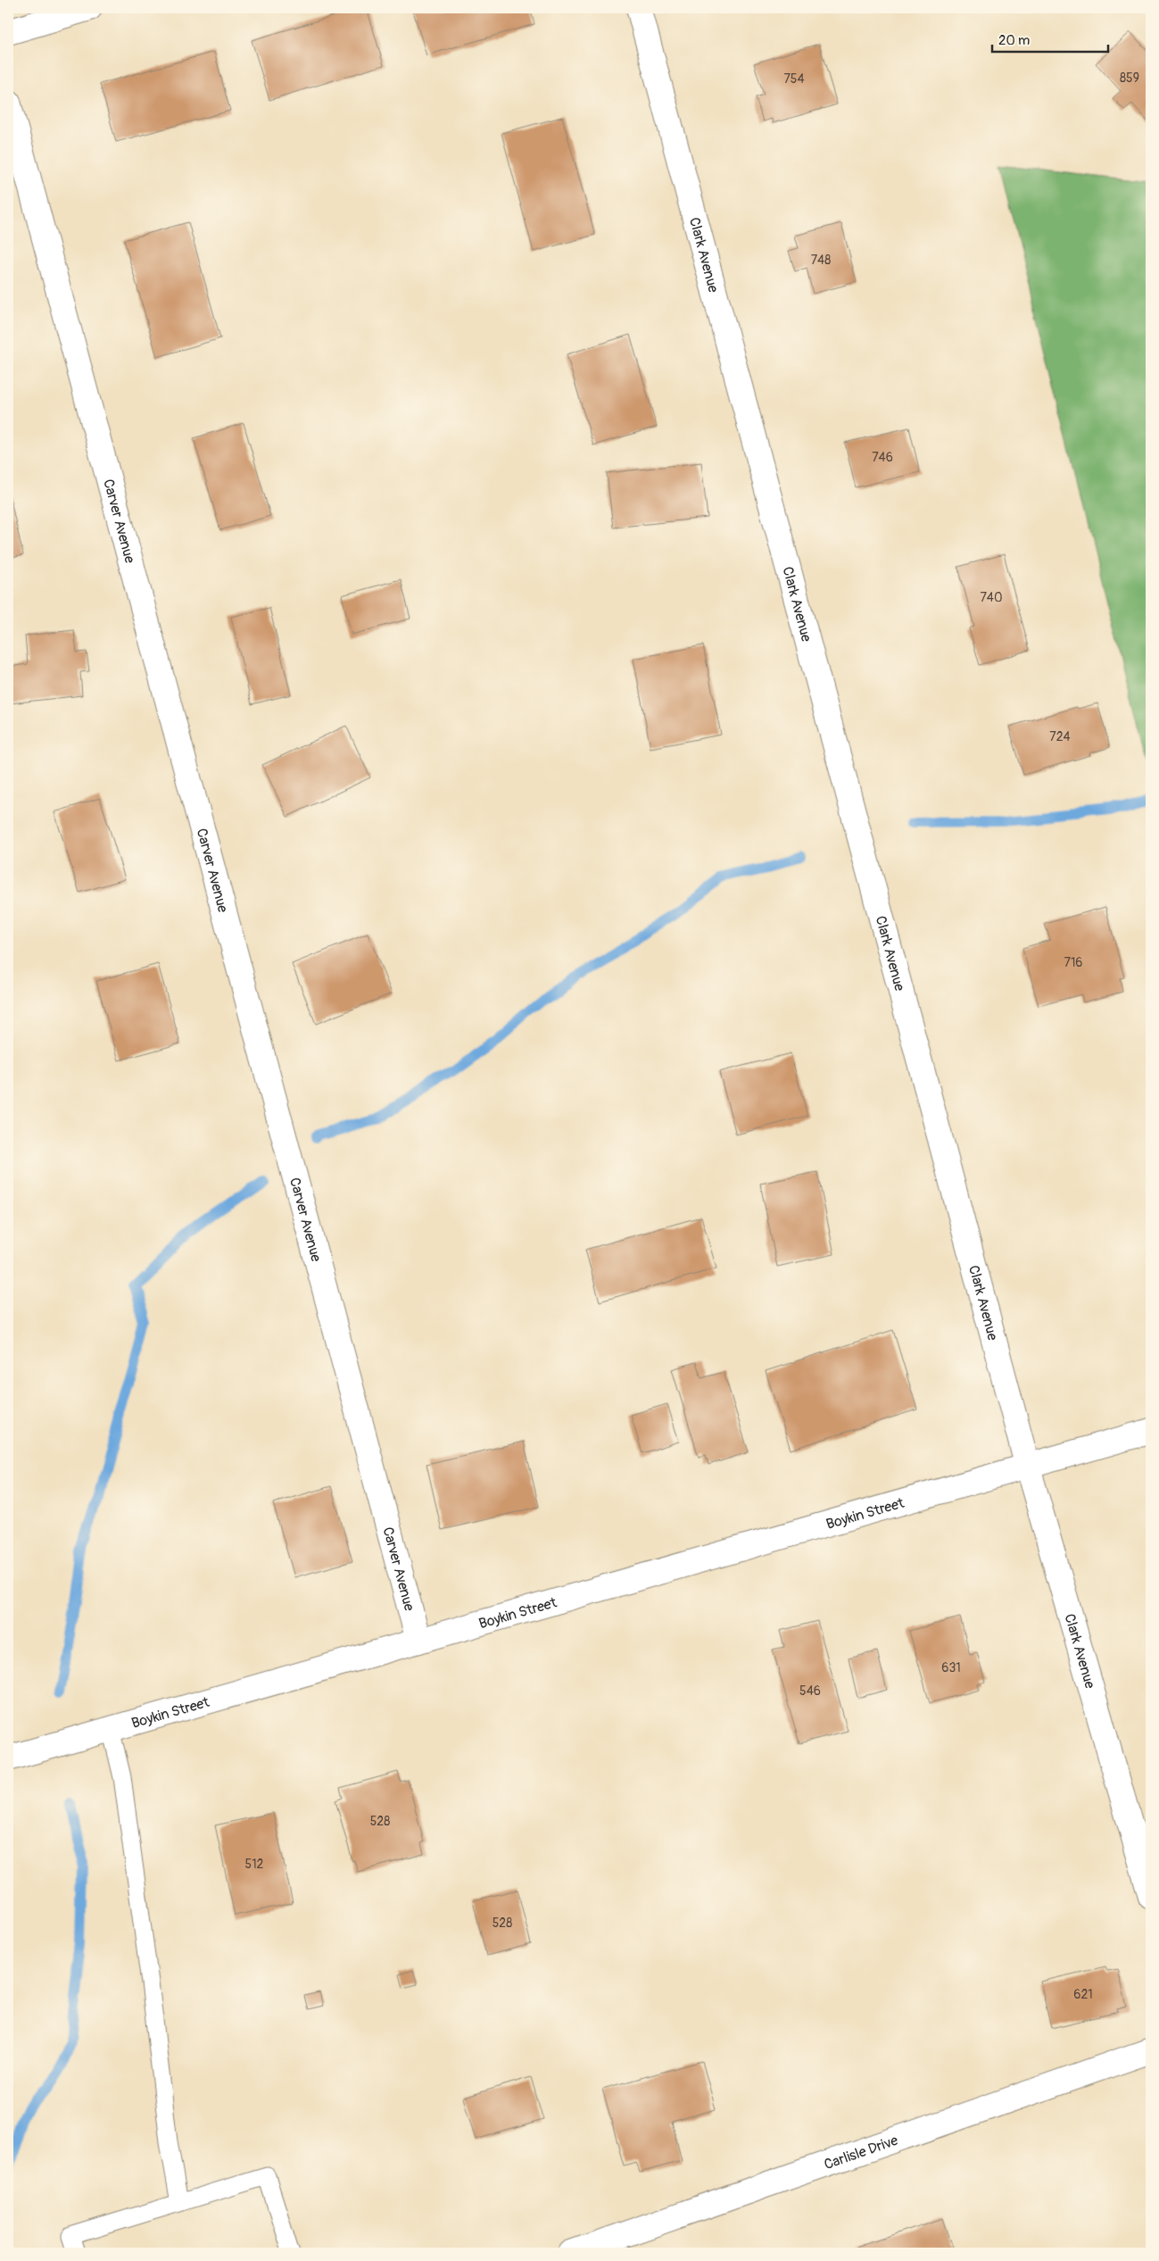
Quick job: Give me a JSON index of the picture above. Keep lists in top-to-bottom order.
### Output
{
  "streets": {
    "street": [
      "Clark Avenue",
      "Carver Avenue",
      "Boykin Street",
      "Carlisle Drive"
    ]
  },
  "crossings": [
    ["Clark Avenue", "Boykin Street"],
    ["Carver Avenue", "Boykin Street"]
  ],
  "house_numbers": [
    "859",
    "754",
    "748",
    "746",
    "740",
    "724",
    "716",
    "631",
    "546",
    "528",
    "512",
    "528",
    "621"
  ],
  "scale_bar": "20 m"
}
